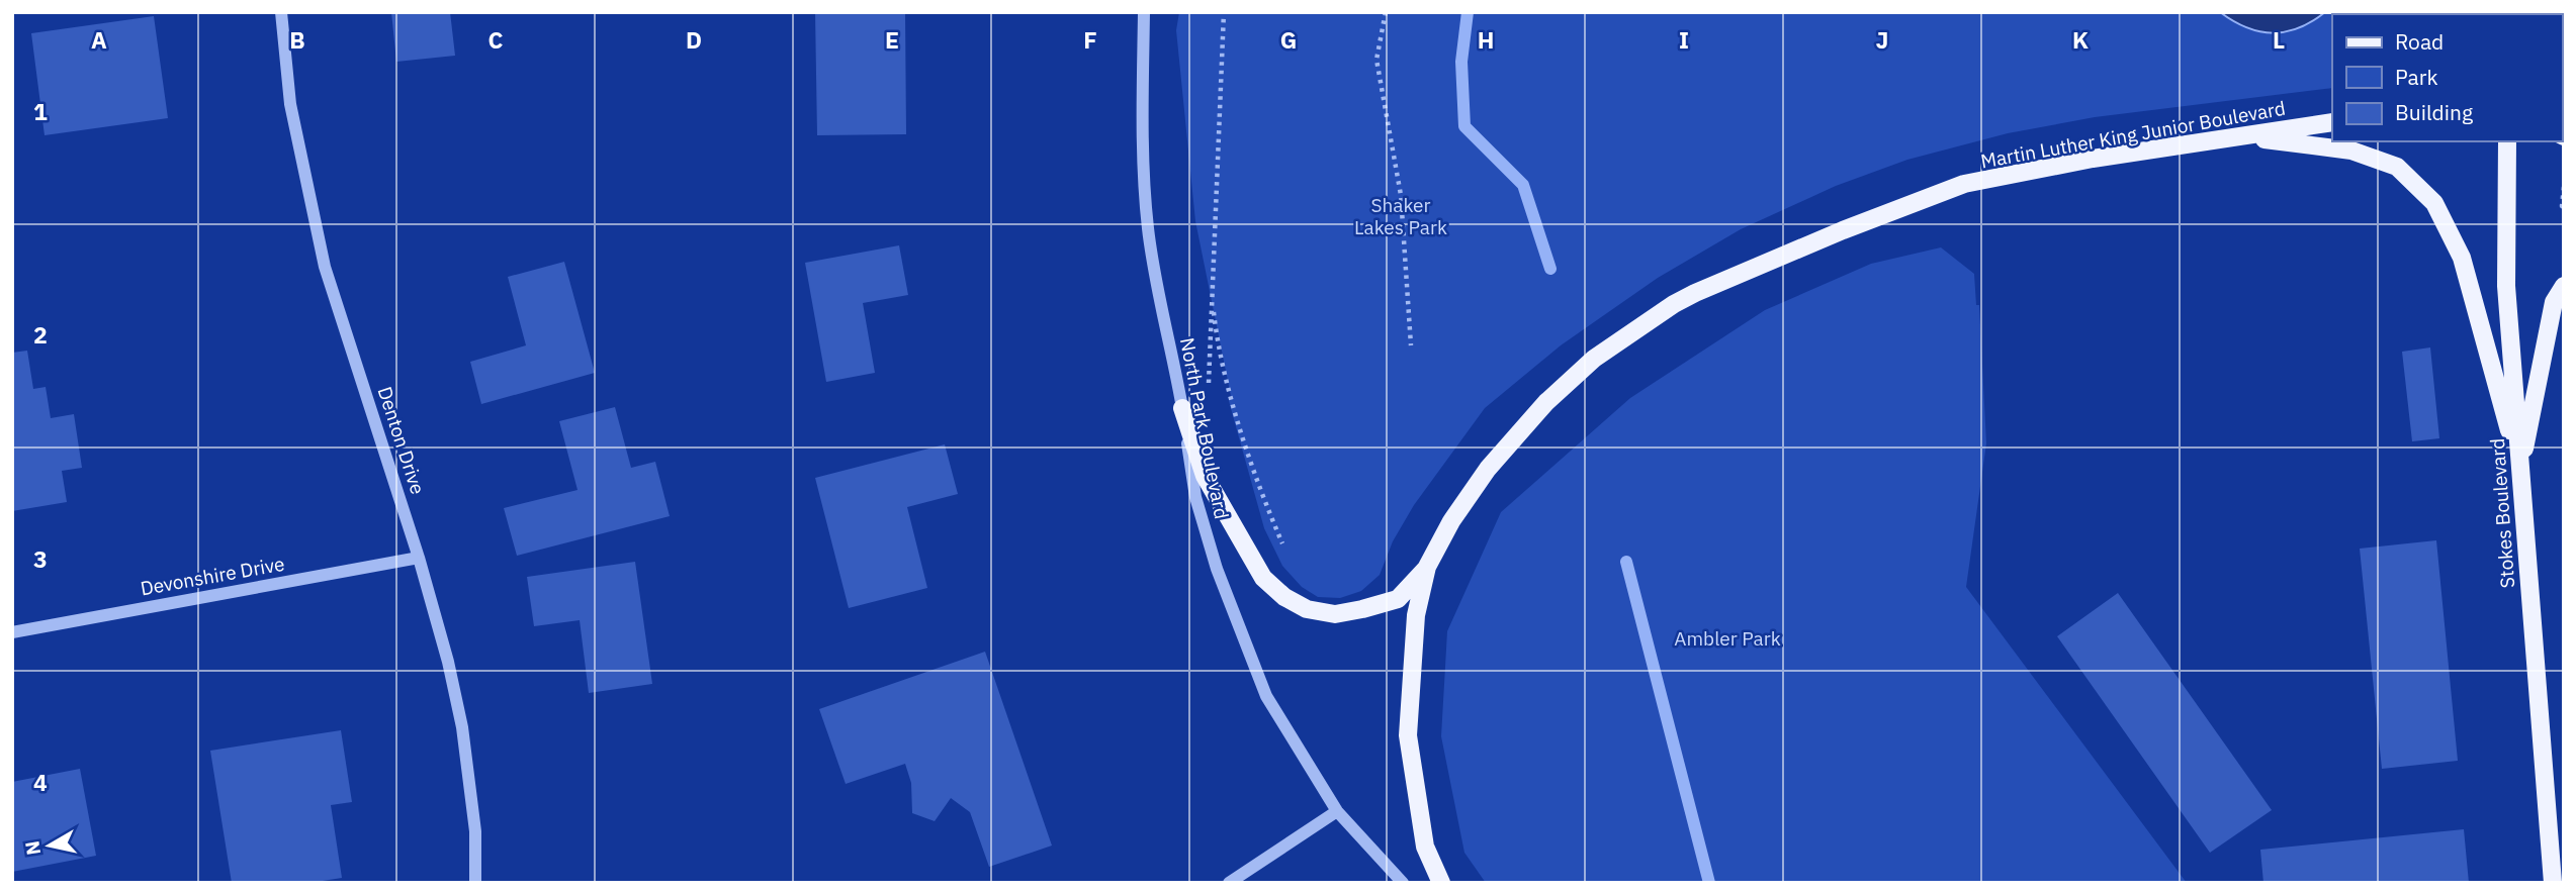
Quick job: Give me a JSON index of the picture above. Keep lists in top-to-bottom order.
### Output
{
  "streets": {
    "main road": ["Martin Luther King Junior Boulevard", "Stokes Boulevard"],
    "street": ["North Park Boulevard", "Denton Drive", "Devonshire Drive"]
  },
  "crossings": [
    ["Denton Drive", "Devonshire Drive"]
  ],
  "parks": ["Shaker Lakes Park", "Ambler Park"],
  "legend": ["Road", "Park", "Building"],
  "north": "left",
  "grid": {
    "columns": [
      "A",
      "B",
      "C",
      "D",
      "E",
      "F",
      "G",
      "H",
      "I",
      "J",
      "K",
      "L"
    ],
    "rows": [
      "1",
      "2",
      "3",
      "4"
    ]
  }
}
